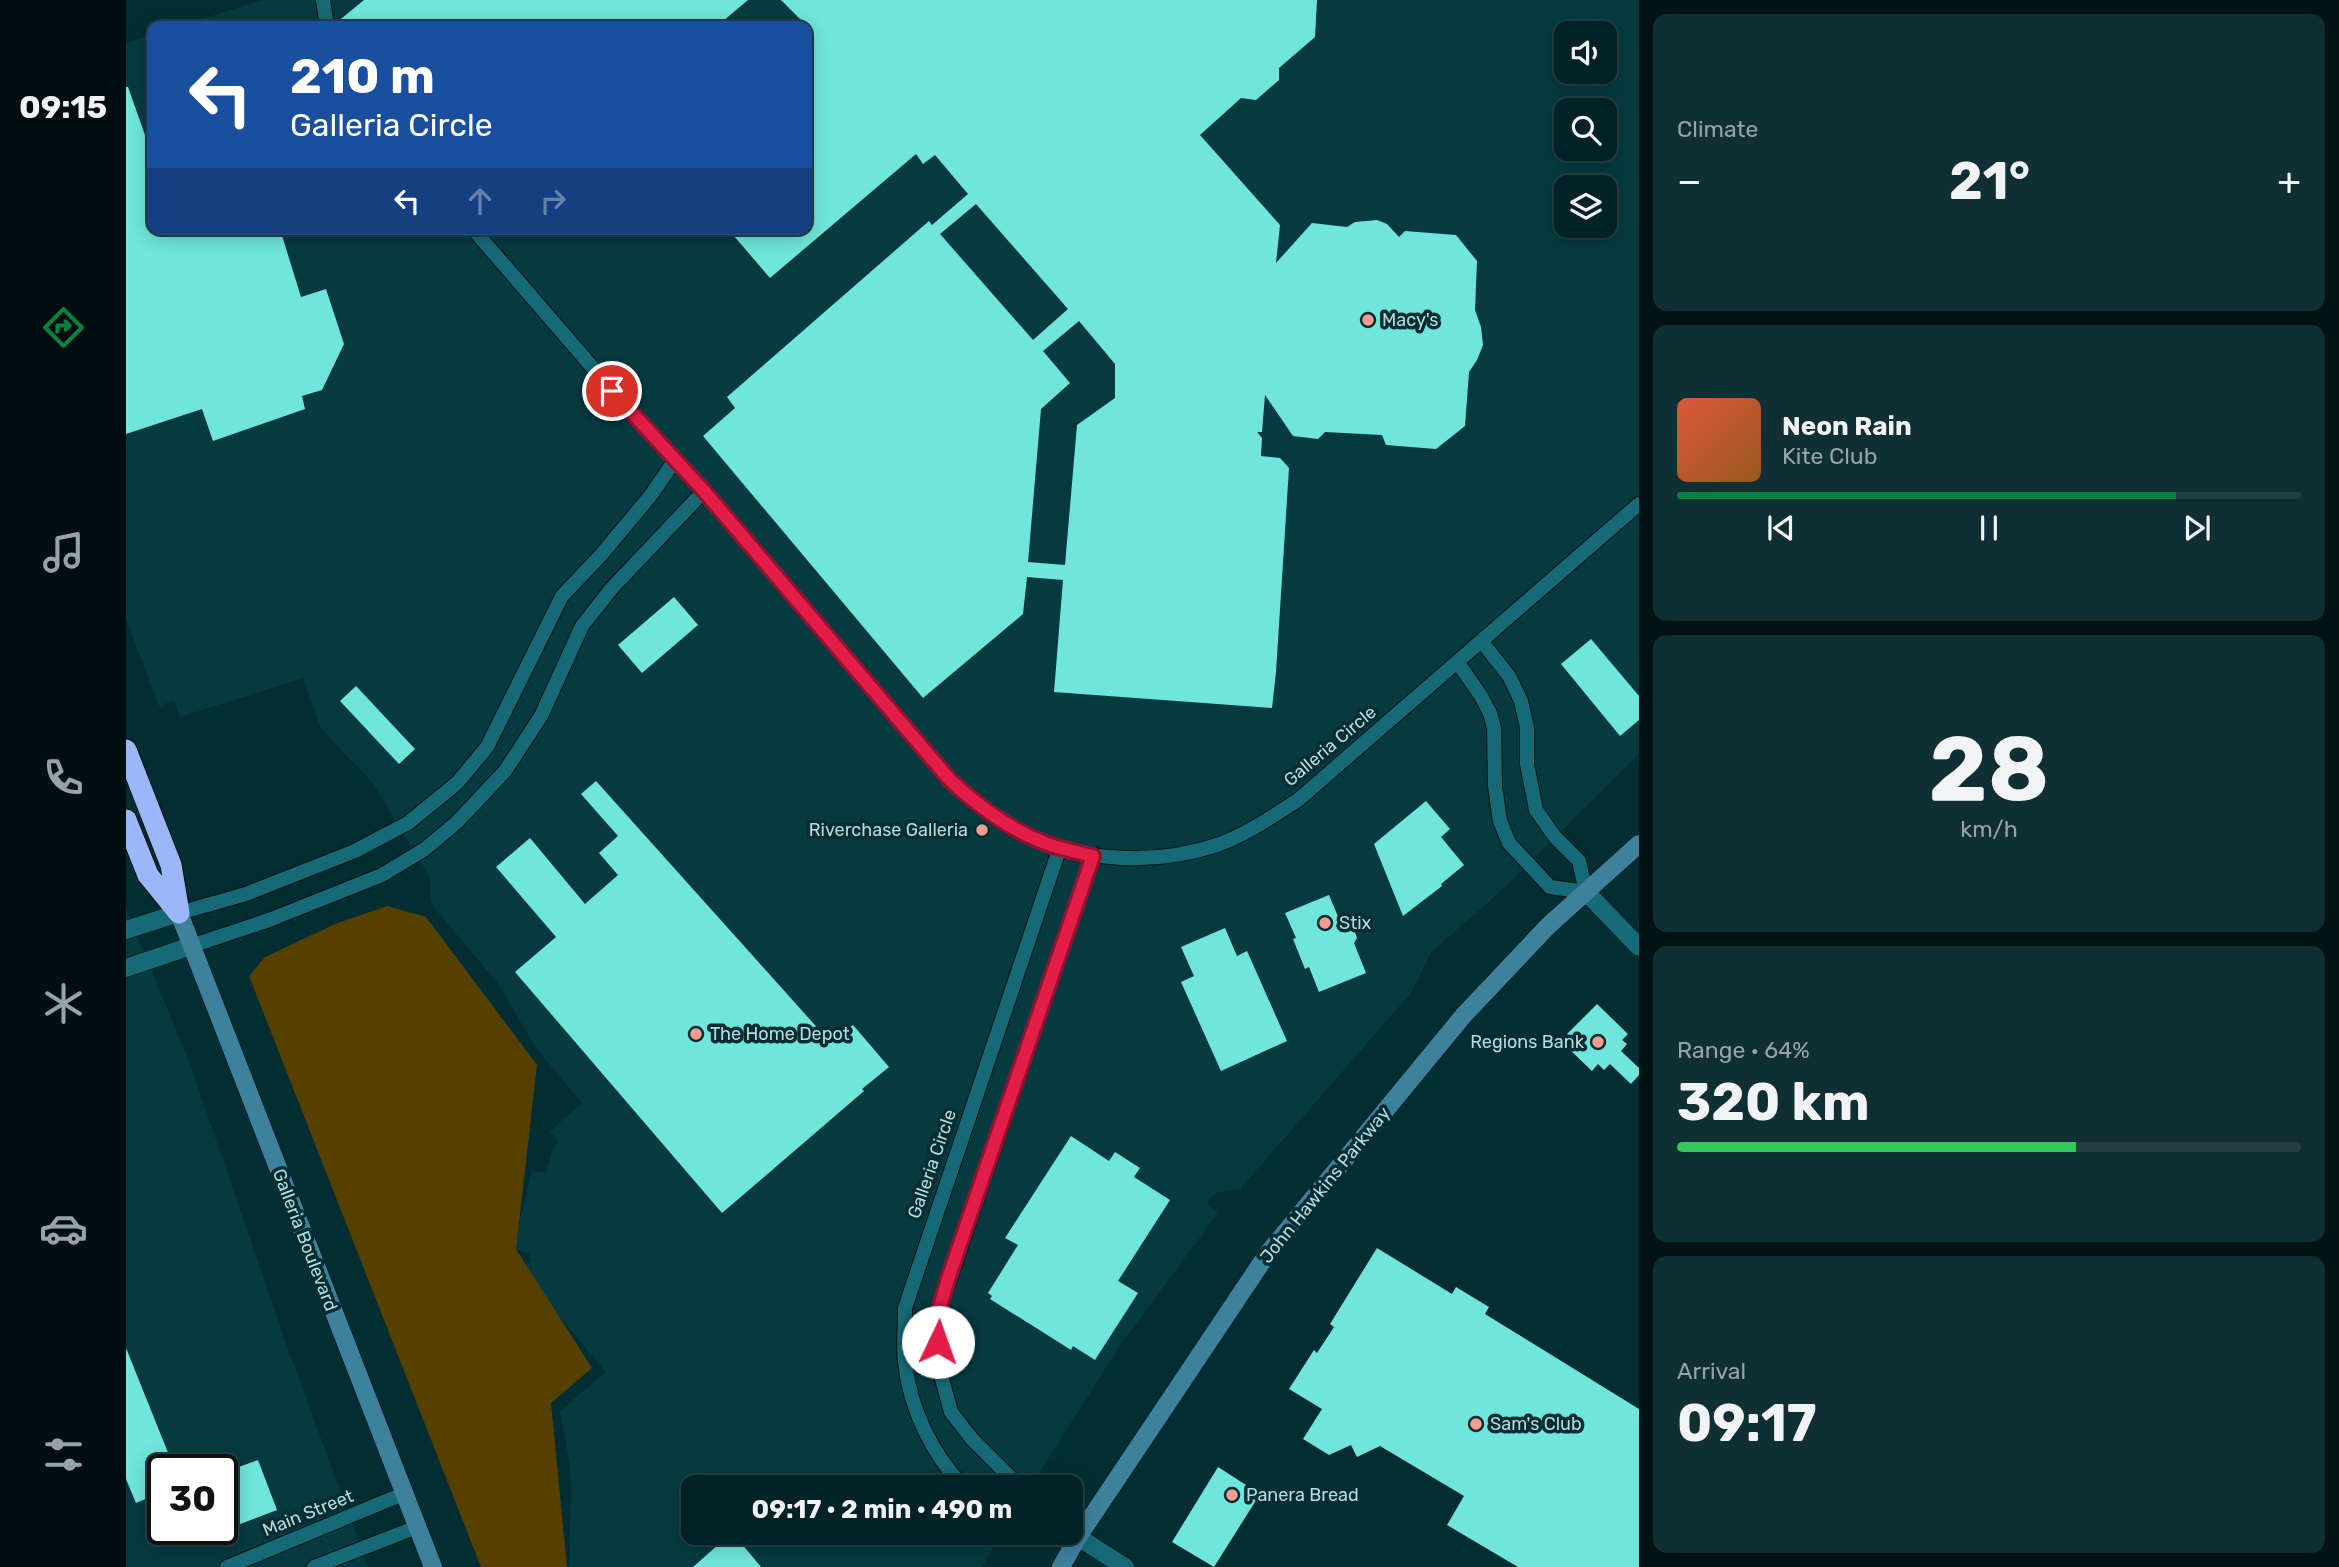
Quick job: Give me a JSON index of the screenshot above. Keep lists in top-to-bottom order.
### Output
{
  "streets": {
    "main road": ["John Hawkins Parkway", "Galleria Boulevard"],
    "street": ["Galleria Circle", "Main Street"]
  },
  "crossings": [
    ["Galleria Boulevard", "Main Street"]
  ],
  "places": [
    "Macy's",
    "Riverchase Galleria",
    "Stix",
    "The Home Depot",
    "Regions Bank",
    "Sam's Club",
    "Panera Bread"
  ],
  "page": {
    "tabs": "09:15",
    "tile": [
      "Climate",
      ["28", "km/h"],
      ["Range · 64%", "320 km"],
      ["Arrival", "09:17"]
    ],
    "turn": ["210 m", "Galleria Circle"],
    "heat": ["−", "21°", "+"],
    "song": ["Neon Rain", "Kite Club"],
    "limit": "30",
    "trip": "09:17 · 2 min · 490 m"
  }
}
